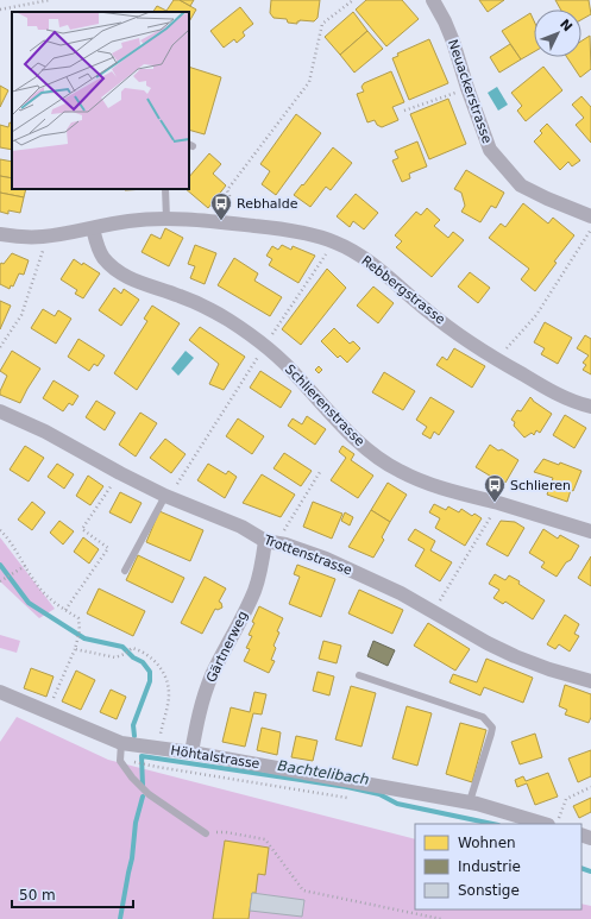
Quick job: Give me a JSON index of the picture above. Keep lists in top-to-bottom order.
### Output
{
  "streets": {
    "street": [
      "Neuackerstrasse",
      "Rebbergstrasse",
      "Schlierenstrasse",
      "Trottenstrasse",
      "Gärtnerweg",
      "Höhtalstrasse"
    ]
  },
  "crossings": [
    ["Rebbergstrasse", "Schlierenstrasse"],
    ["Trottenstrasse", "Gärtnerweg"],
    ["Gärtnerweg", "Höhtalstrasse"]
  ],
  "water": ["Bachtelibach"],
  "places": {
    "bus stop": ["Rebhalde", "Schlieren"]
  },
  "legend": ["Wohnen", "Industrie", "Sonstige"],
  "scale_bar": "50 m",
  "north": "top right"
}
